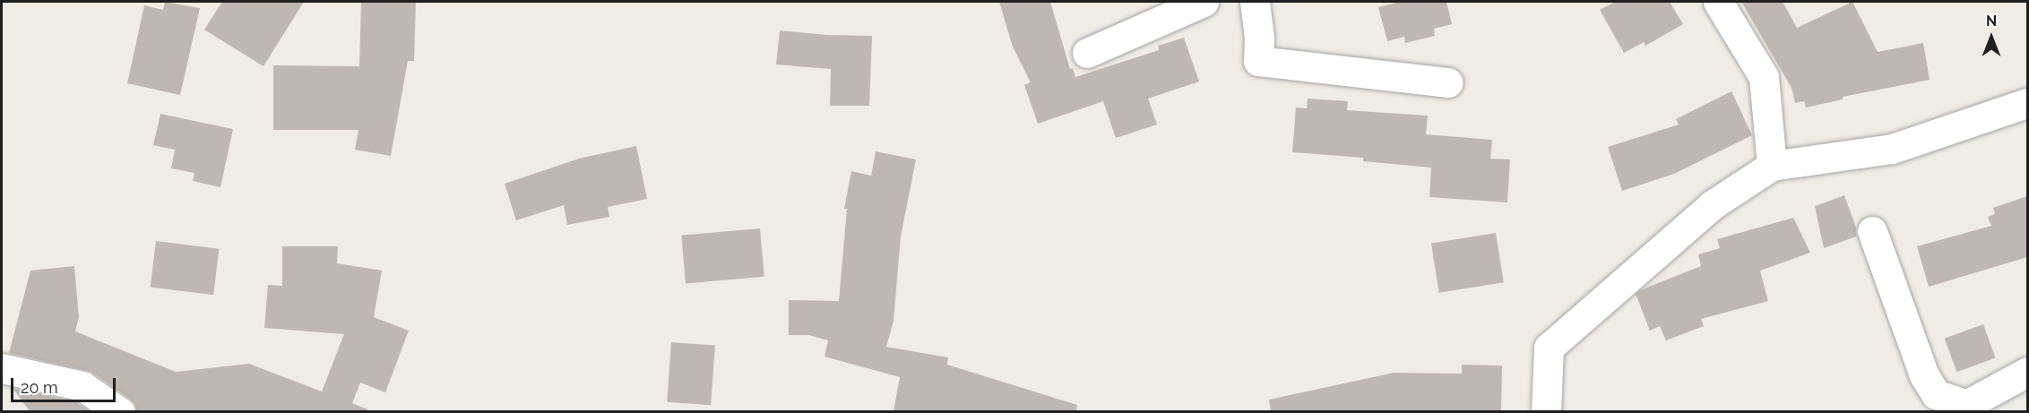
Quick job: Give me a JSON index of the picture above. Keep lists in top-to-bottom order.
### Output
{
  "scale_bar": "20 m",
  "north": "top"
}
